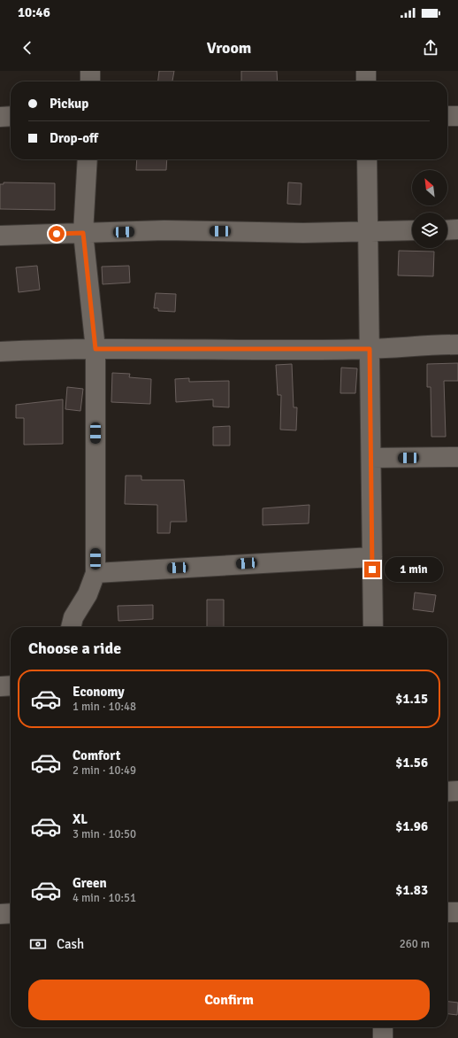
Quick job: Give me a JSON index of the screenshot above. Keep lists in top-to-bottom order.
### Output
{
  "north": "top left",
  "page": {
    "status": "10:46",
    "header": "Vroom",
    "banner": ["Pickup", "Drop-off"],
    "bubble": "1 min",
    "heading": "Choose a ride",
    "list": [
      {
        "name": "Economy",
        "note": "1 min · 10:48",
        "value": "$1.15"
      },
      {
        "name": "Comfort",
        "note": "2 min · 10:49",
        "value": "$1.56"
      },
      {
        "name": "XL",
        "note": "3 min · 10:50",
        "value": "$1.96"
      },
      {
        "name": "Green",
        "note": "4 min · 10:51",
        "value": "$1.83"
      }
    ],
    "pay": ["Cash", "260 m"],
    "buttons": "Confirm"
  }
}
